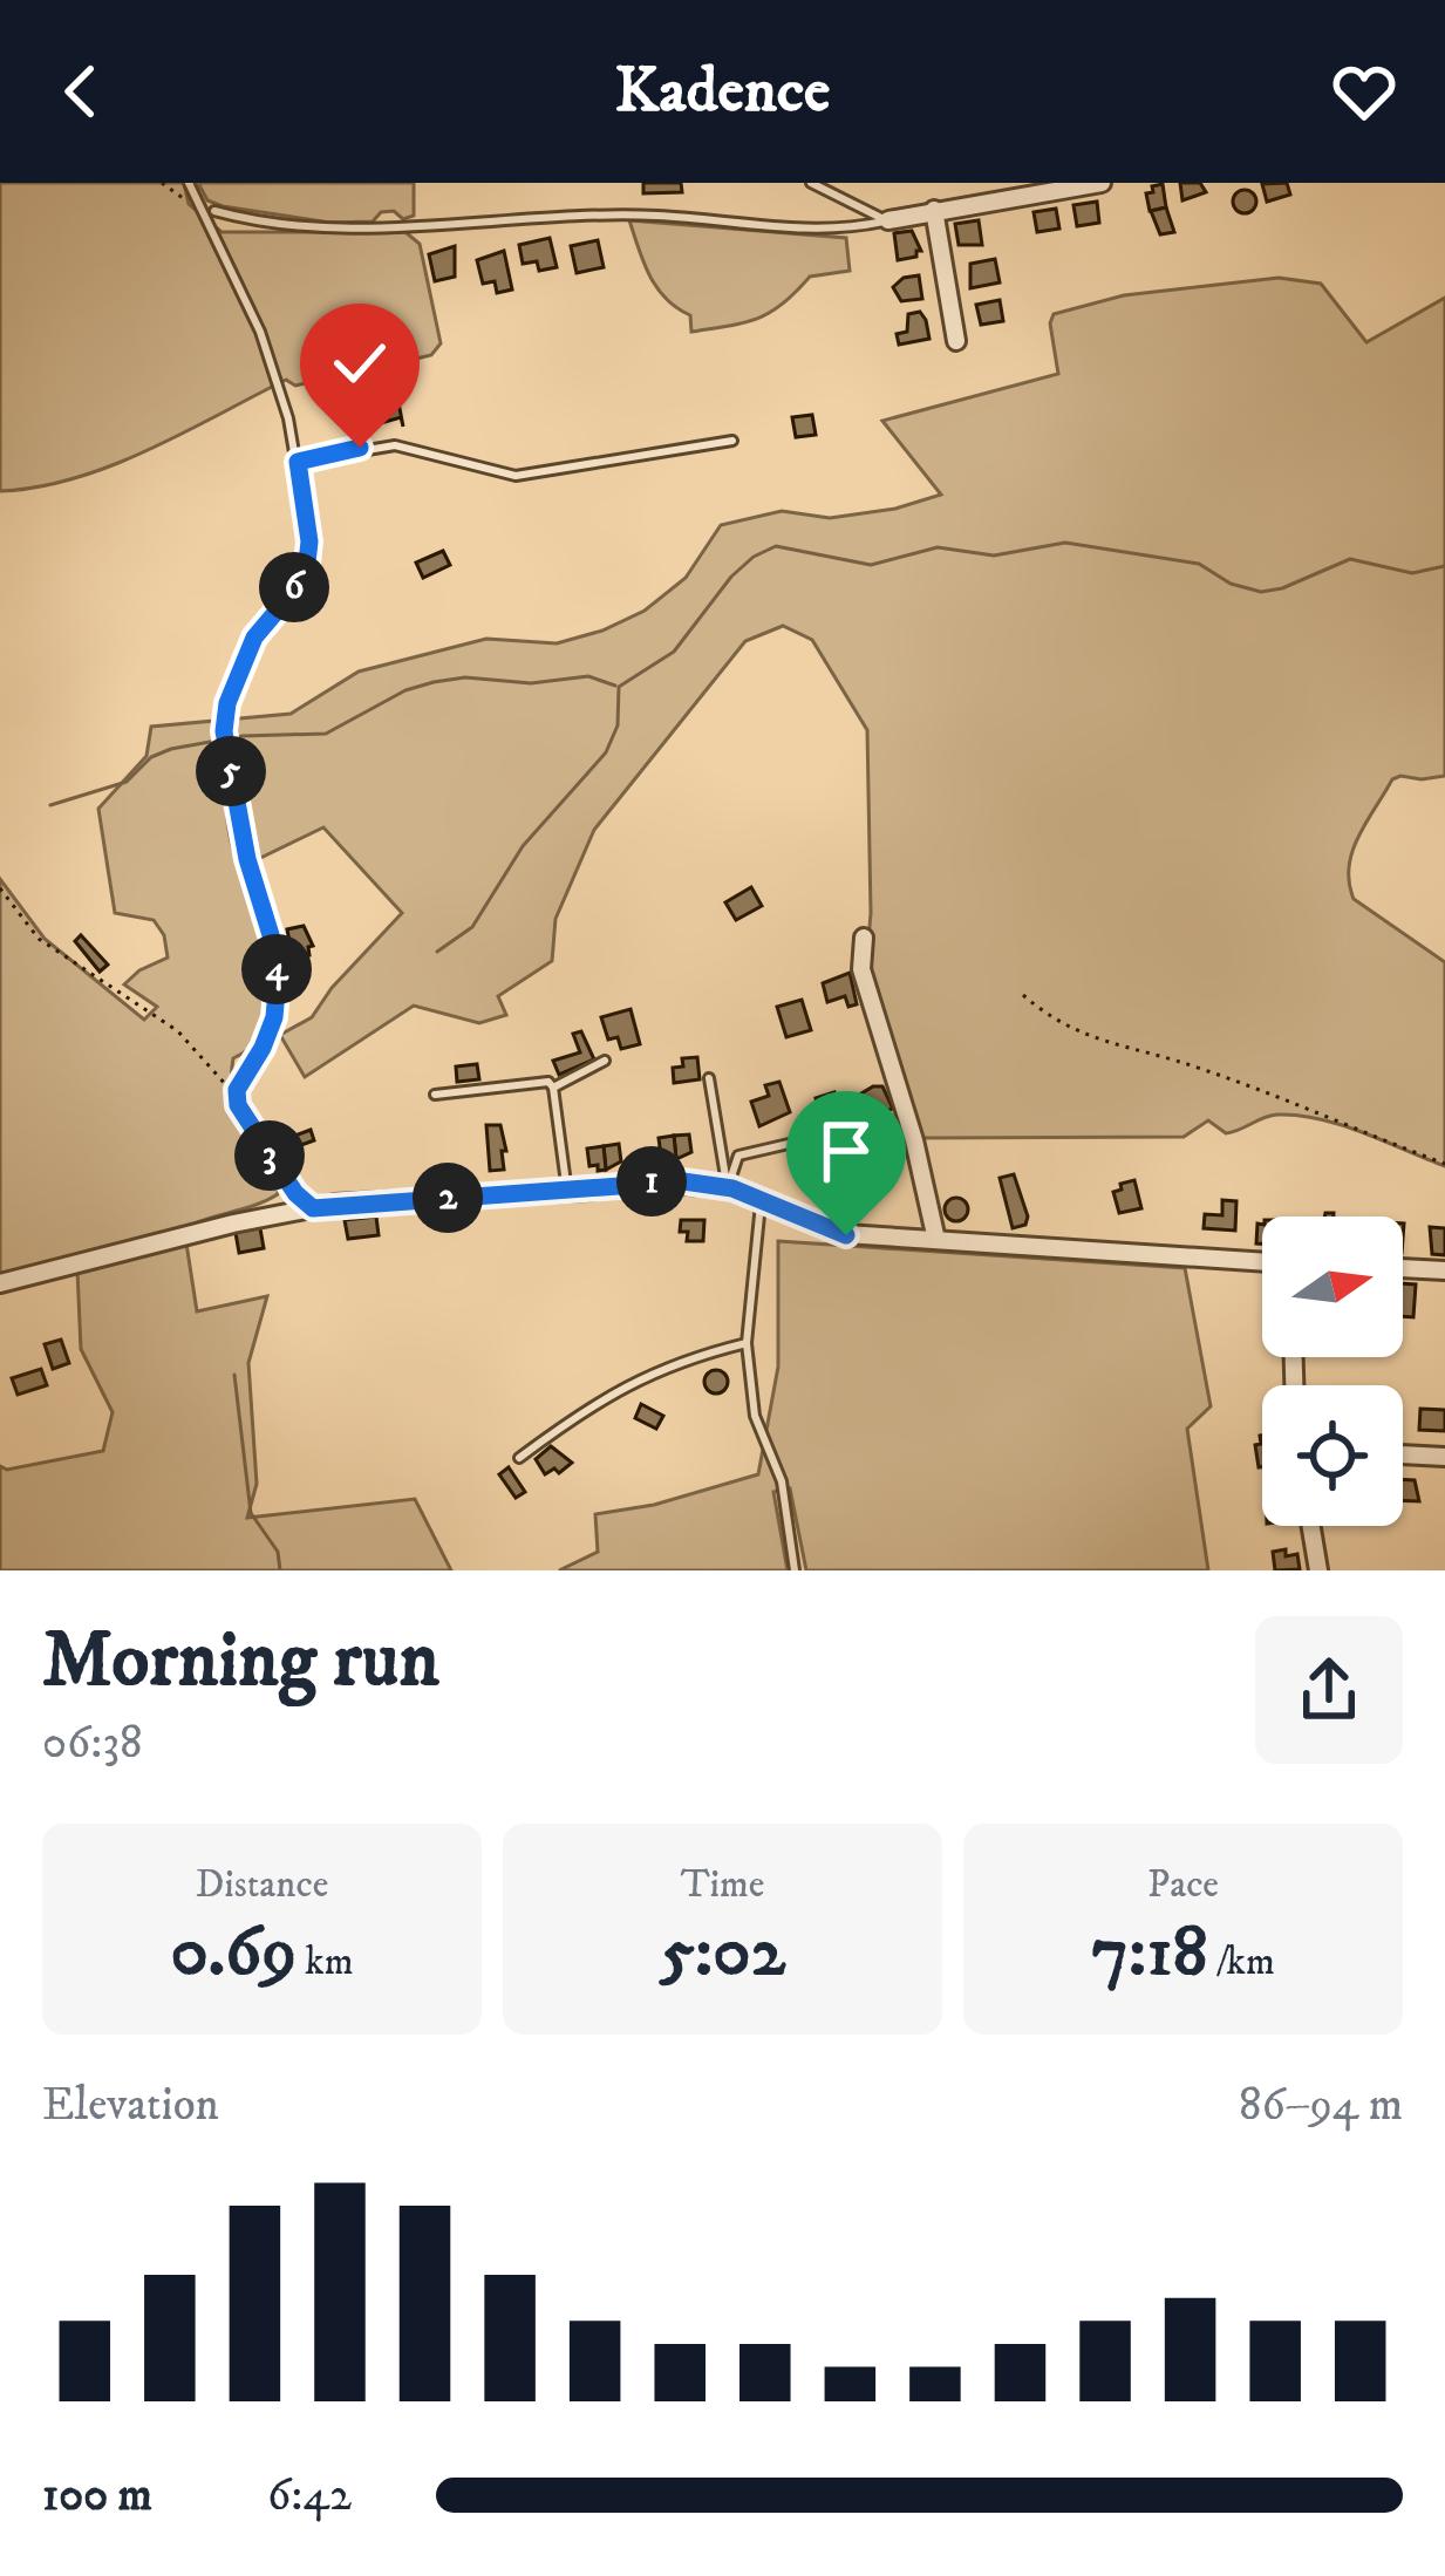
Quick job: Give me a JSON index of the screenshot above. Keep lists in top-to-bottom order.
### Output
{
  "north": "right",
  "page": {
    "header": "Kadence",
    "pins": [
      "6",
      "5",
      "4",
      "3",
      "1",
      "2"
    ],
    "heading": ["Morning run", "06:38"],
    "stats": [
      ["Distance", "0.69 km"],
      ["Time", "5:02"],
      ["Pace", "7:18 /km"]
    ],
    "chart": ["Elevation", "86–94 m"],
    "list": [
      {
        "name": "100 m",
        "note": "6:42"
      }
    ]
  }
}
